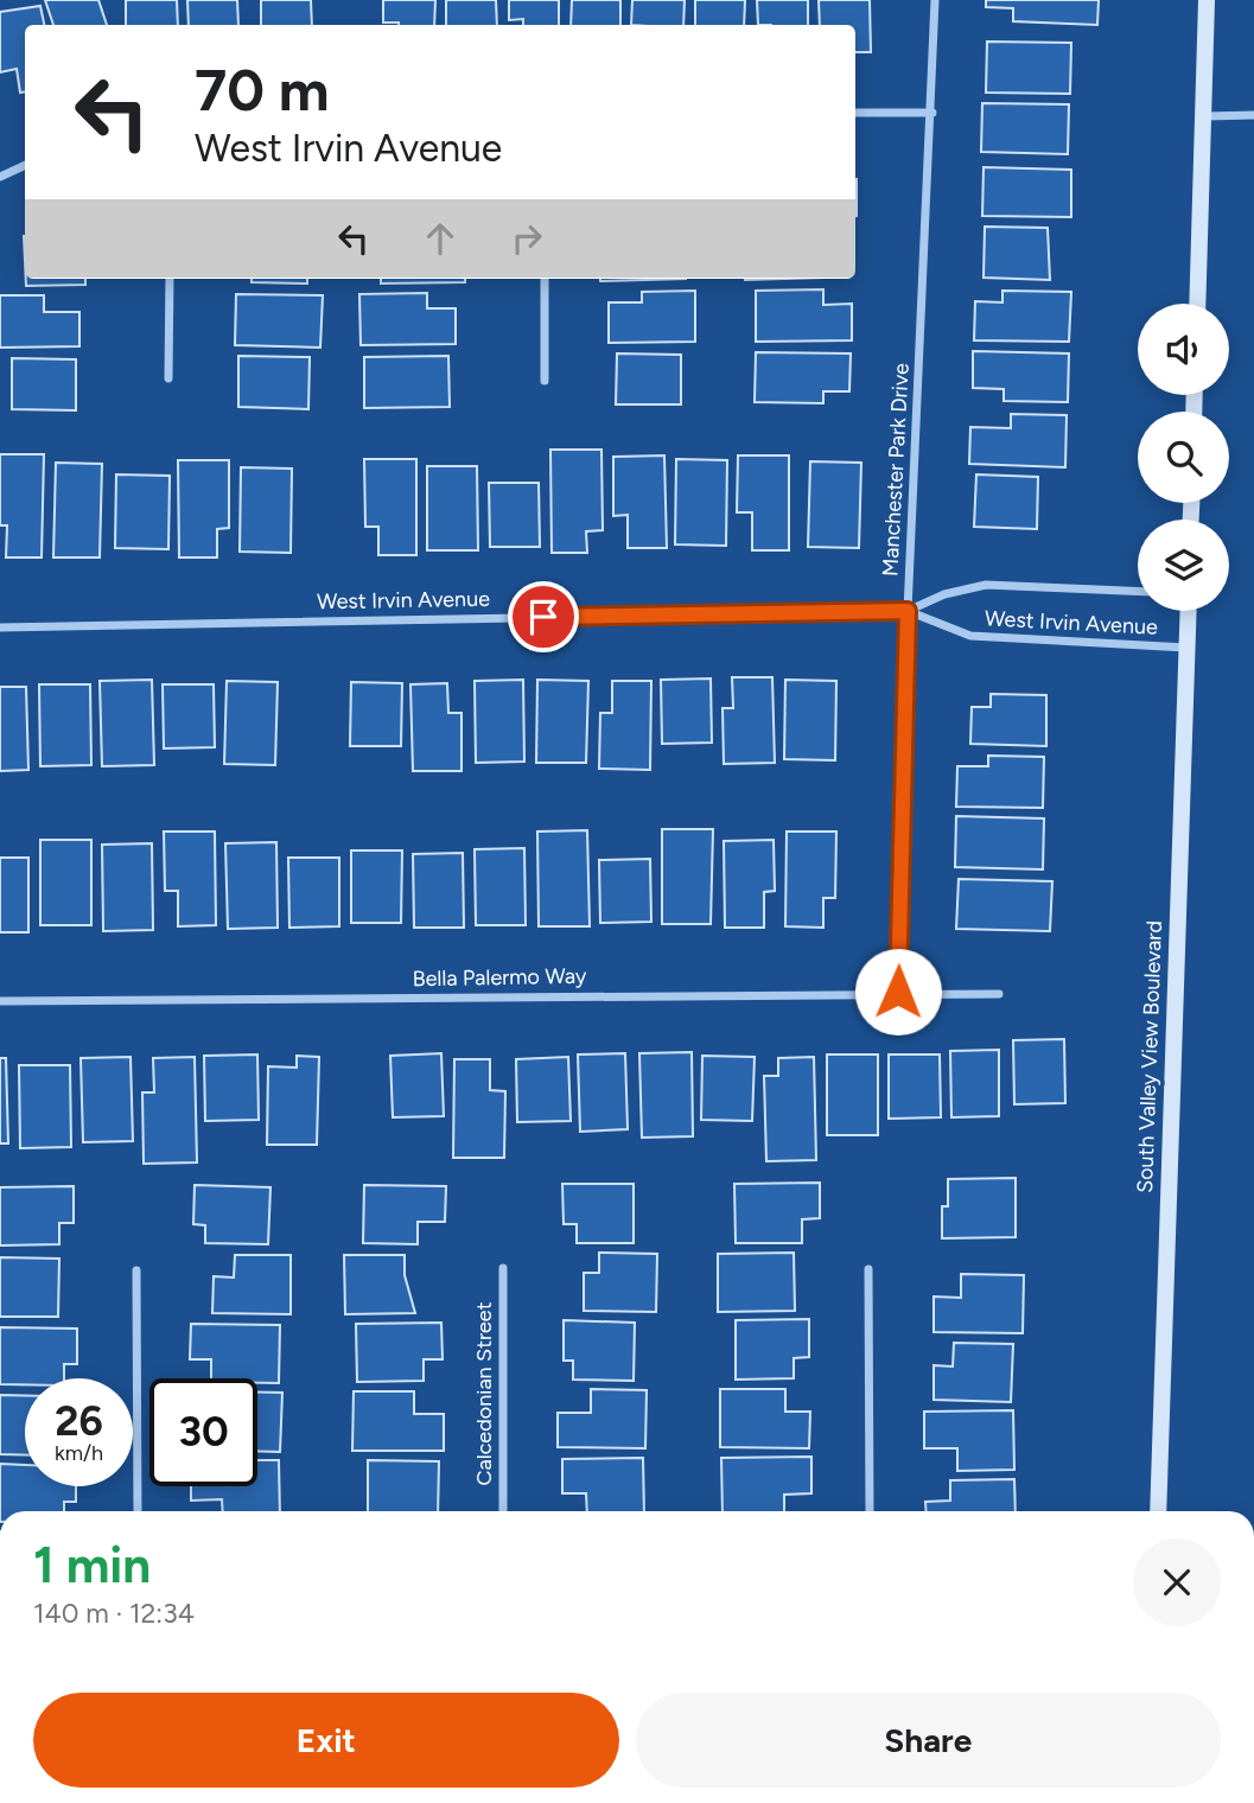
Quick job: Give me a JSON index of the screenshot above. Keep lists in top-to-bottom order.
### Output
{
  "streets": {
    "main road": ["South Valley View Boulevard"],
    "street": [
      "Manchester Park Drive",
      "West Irvin Avenue",
      "Bella Palermo Way",
      "Calcedonian Street"
    ]
  },
  "crossings": [
    ["Manchester Park Drive", "West Irvin Avenue"],
    ["Manchester Park Drive", "Bella Palermo Way"],
    ["West Irvin Avenue", "South Valley View Boulevard"]
  ],
  "page": {
    "turn": ["70 m", "West Irvin Avenue"],
    "speed": "26 km/h",
    "limit": "30",
    "heading": ["1 min", "140 m · 12:34"],
    "buttons": ["Exit", "Share"]
  }
}
